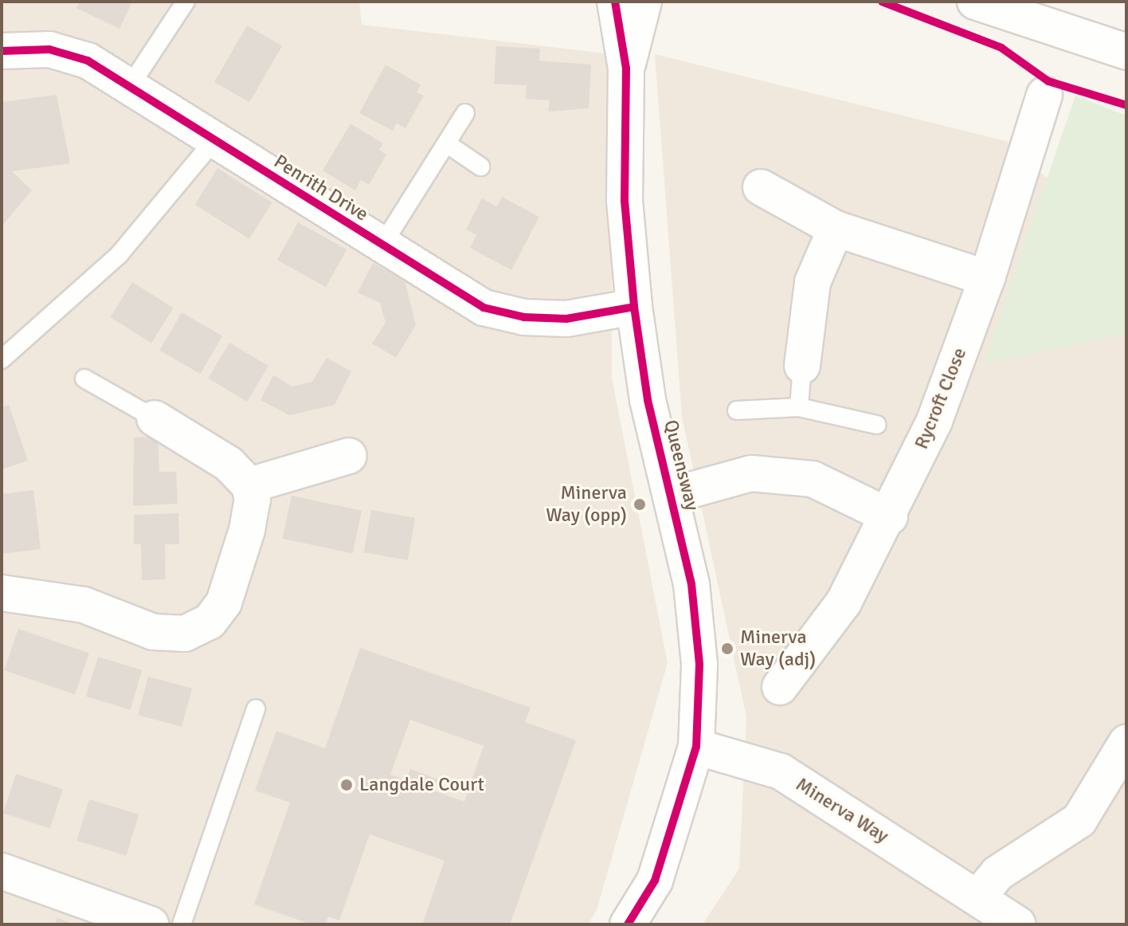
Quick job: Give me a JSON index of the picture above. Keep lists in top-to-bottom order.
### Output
{
  "streets": {
    "street": [
      "Penrith Drive",
      "Rycroft Close",
      "Queensway",
      "Minerva Way"
    ]
  },
  "crossings": [
    ["Penrith Drive", "Queensway"],
    ["Queensway", "Minerva Way"]
  ],
  "places": ["Minerva Way (opp)", "Minerva Way (adj)", "Langdale Court"]
}
